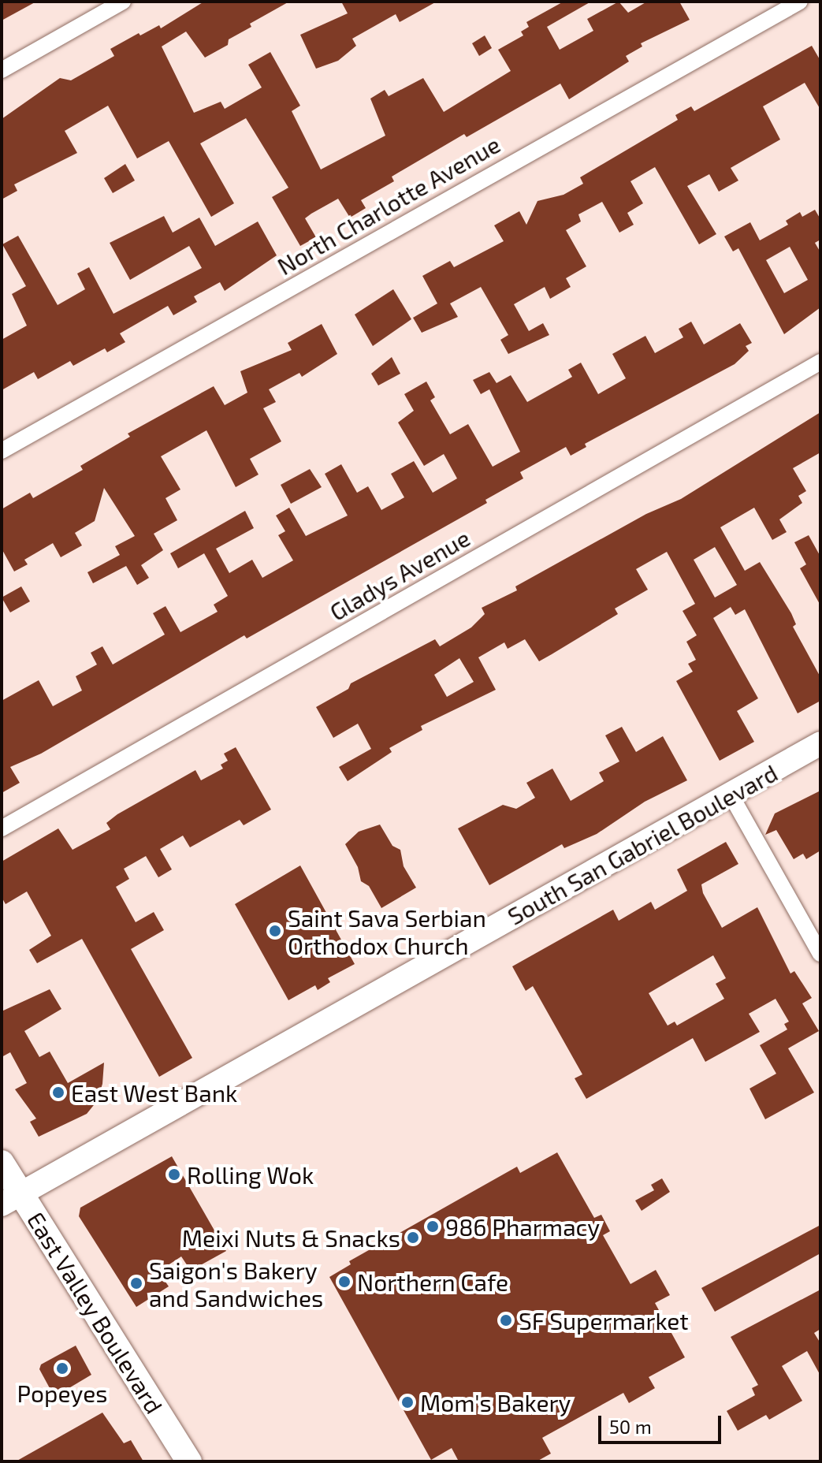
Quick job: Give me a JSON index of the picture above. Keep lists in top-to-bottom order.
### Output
{
  "streets": {
    "main road": ["South San Gabriel Boulevard", "East Valley Boulevard"],
    "street": ["North Charlotte Avenue", "Gladys Avenue"]
  },
  "crossings": [
    ["South San Gabriel Boulevard", "East Valley Boulevard"]
  ],
  "places": [
    "Saint Sava Serbian Orthodox Church",
    "East West Bank",
    "Rolling Wok",
    "986 Pharmacy",
    "Meixi Nuts & Snacks",
    "Northern Cafe",
    "Saigon's Bakery and Sandwiches",
    "SF Supermarket",
    "Popeyes",
    "Mom's Bakery"
  ],
  "scale_bar": "50 m"
}
